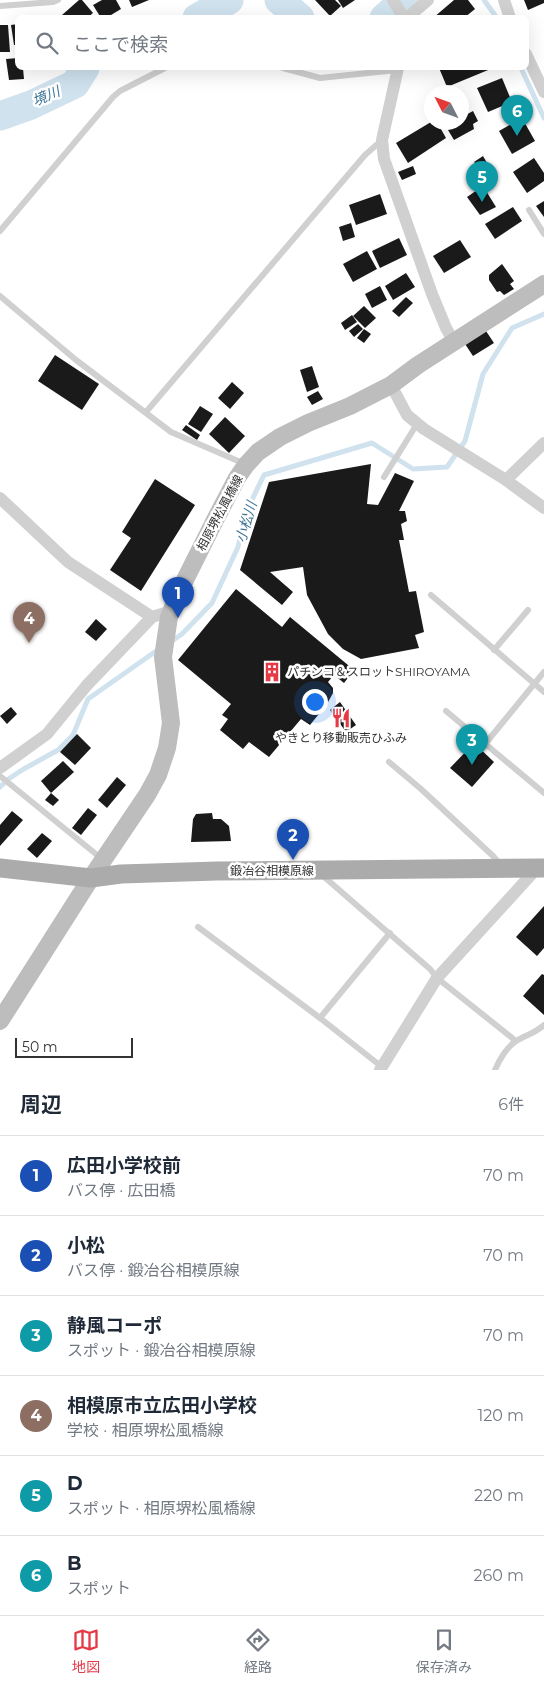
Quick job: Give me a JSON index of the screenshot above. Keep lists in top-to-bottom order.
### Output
{
  "streets": {
    "main road": ["鍛冶谷相模原線"],
    "street": ["相原堺松風橋線"]
  },
  "water": ["境川", "小松川"],
  "places": {
    "building": ["パチンコ＆スロットSHIROYAMA"],
    "restaurant": ["やきとり移動販売ひふみ"]
  },
  "scale_bar": "50 m",
  "north": "top left",
  "page": {
    "search": "ここで検索",
    "pins": [
      "6",
      "5",
      "1",
      "4",
      "3",
      "2"
    ],
    "scale": "50 m",
    "heading": ["周辺", "6件"],
    "list": [
      {
        "mark": "1",
        "name": "広田小学校前",
        "note": "バス停 · 広田橋",
        "value": "70 m"
      },
      {
        "mark": "2",
        "name": "小松",
        "note": "バス停 · 鍛冶谷相模原線",
        "value": "70 m"
      },
      {
        "mark": "3",
        "name": "静風コーポ",
        "note": "スポット · 鍛冶谷相模原線",
        "value": "70 m"
      },
      {
        "mark": "4",
        "name": "相模原市立広田小学校",
        "note": "学校 · 相原堺松風橋線",
        "value": "120 m"
      },
      {
        "mark": "5",
        "name": "D",
        "note": "スポット · 相原堺松風橋線",
        "value": "220 m"
      },
      {
        "mark": "6",
        "name": "B",
        "note": "スポット",
        "value": "260 m"
      }
    ],
    "nav": ["地図", "経路", "保存済み"]
  }
}
